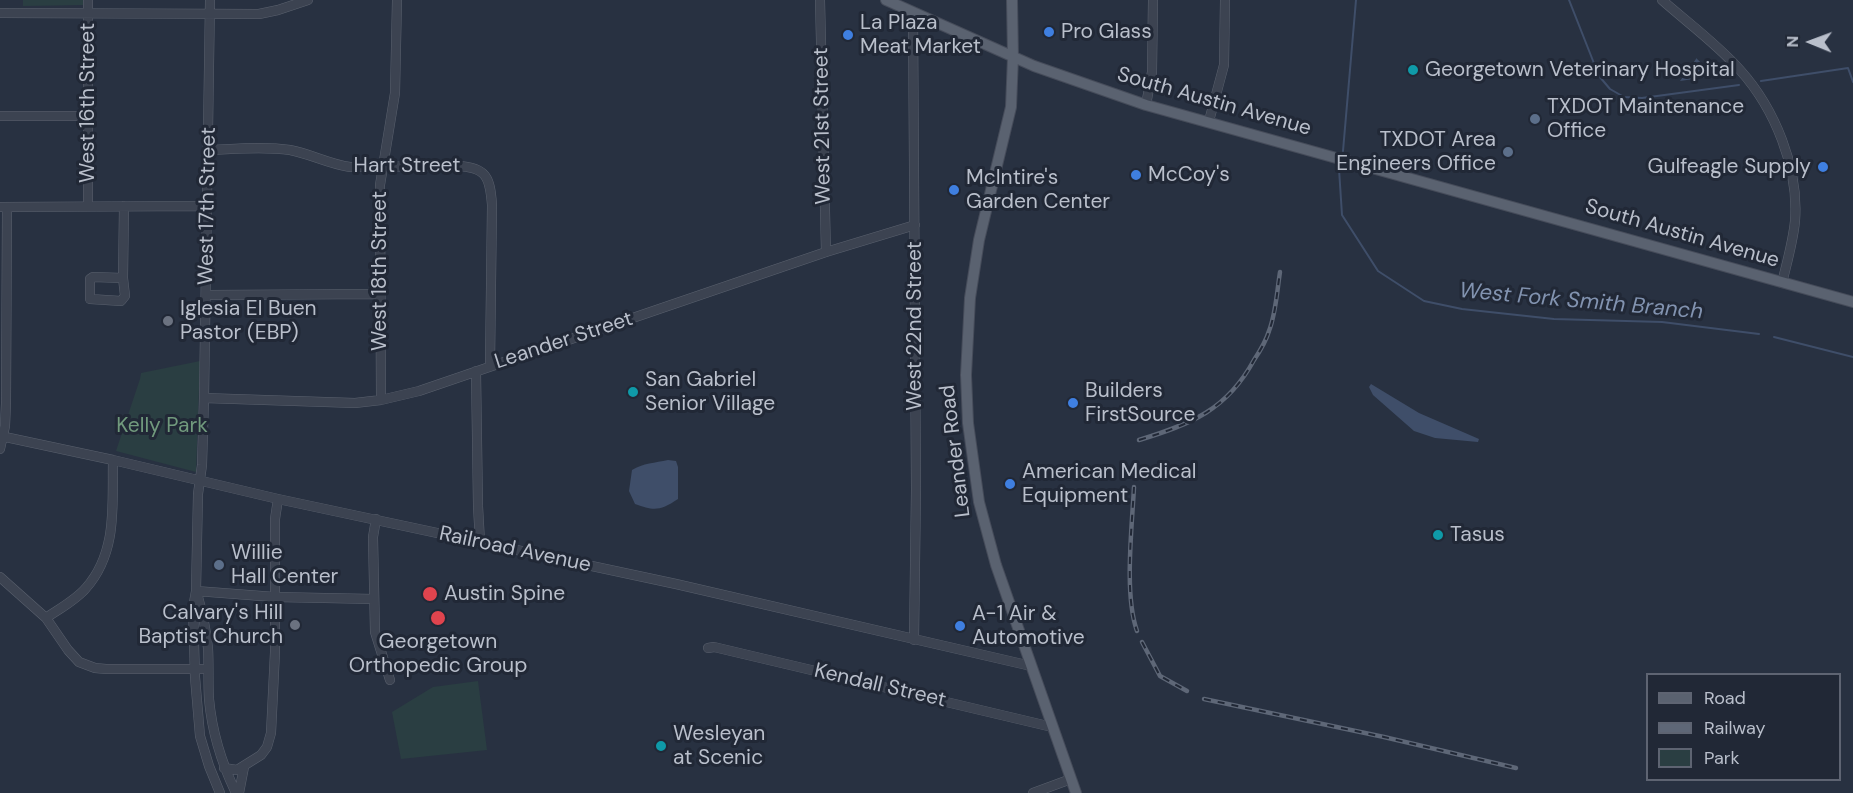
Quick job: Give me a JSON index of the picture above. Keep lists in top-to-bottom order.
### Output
{
  "streets": {
    "main road": ["South Austin Avenue", "Leander Road"],
    "street": [
      "West 16th Street",
      "West 21st Street",
      "Hart Street",
      "West 17th Street",
      "West 18th Street",
      "West 22nd Street",
      "Leander Street",
      "Railroad Avenue",
      "Kendall Street"
    ]
  },
  "crossings": [
    ["South Austin Avenue", "West 22nd Street"],
    ["South Austin Avenue", "Leander Road"],
    ["West 21st Street", "Leander Street"],
    ["Hart Street", "West 17th Street"],
    ["Hart Street", "West 18th Street"],
    ["Hart Street", "Leander Street"],
    ["West 17th Street", "Leander Street"],
    ["West 17th Street", "Railroad Avenue"],
    ["West 18th Street", "Leander Street"],
    ["West 22nd Street", "Leander Street"],
    ["West 22nd Street", "Railroad Avenue"],
    ["Leander Road", "Railroad Avenue"],
    ["Leander Road", "Kendall Street"]
  ],
  "water": ["West Fork Smith Branch"],
  "parks": ["Kelly Park"],
  "places": [
    "Pro Glass",
    "La Plaza Meat Market",
    "Georgetown Veterinary Hospital",
    "TXDOT Maintenance Office",
    "TXDOT Area Engineers Office",
    "Gulfeagle Supply",
    "McCoy's",
    "McIntire's Garden Center",
    "Iglesia El Buen Pastor (EBP)",
    "San Gabriel Senior Village",
    "Builders FirstSource",
    "American Medical Equipment",
    "Tasus",
    "Willie Hall Center",
    "Austin Spine",
    "Georgetown Orthopedic Group",
    "Calvary's Hill Baptist Church",
    "A-1 Air & Automotive",
    "Wesleyan at Scenic"
  ],
  "legend": ["Road", "Railway", "Park"],
  "north": "left"
}
